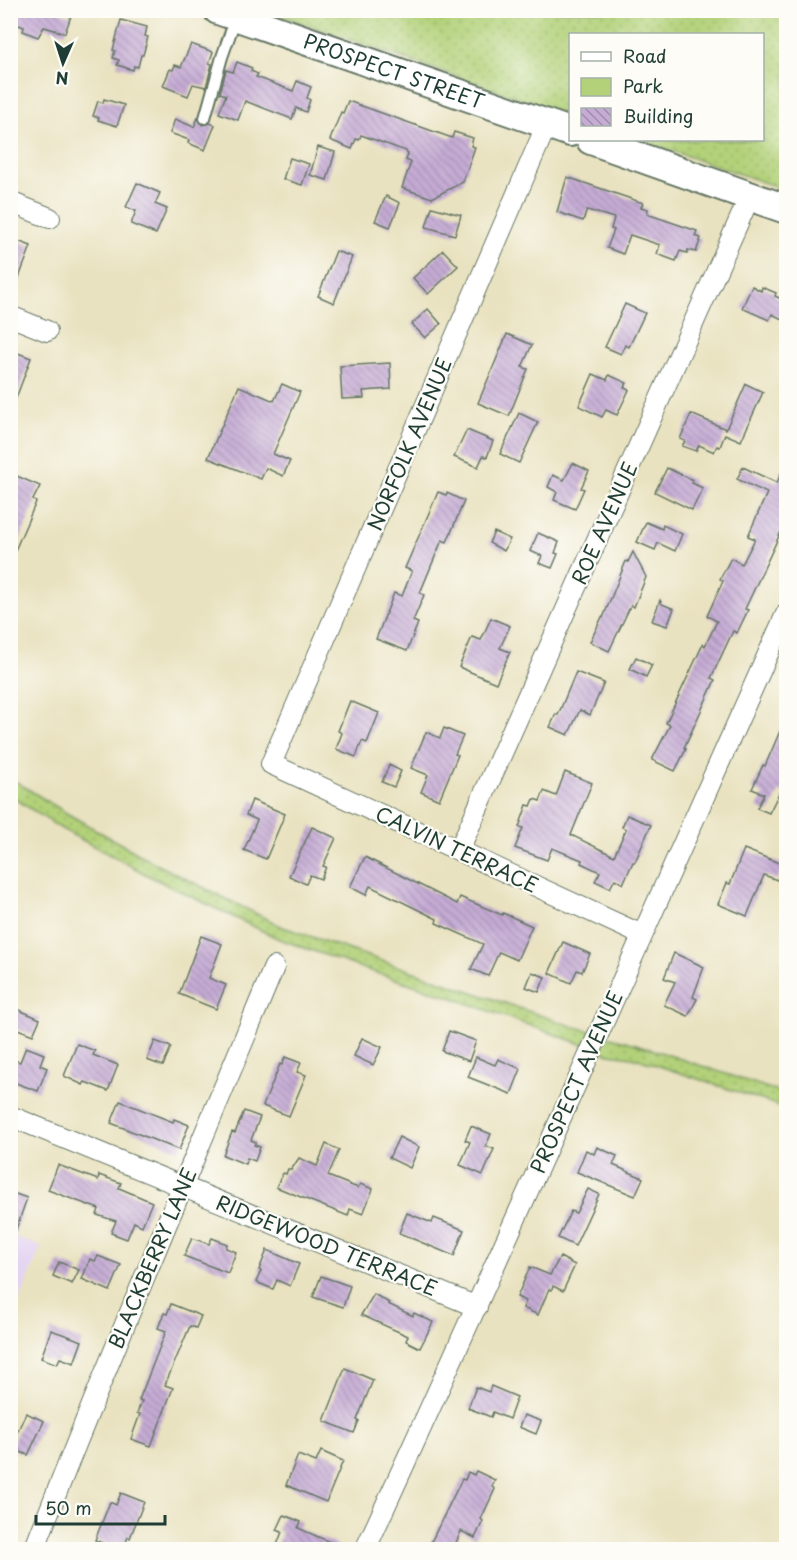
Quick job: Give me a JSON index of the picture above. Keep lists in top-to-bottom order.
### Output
{
  "streets": {
    "main road": ["PROSPECT STREET"],
    "street": [
      "NORFOLK AVENUE",
      "ROE AVENUE",
      "CALVIN TERRACE",
      "PROSPECT AVENUE",
      "RIDGEWOOD TERRACE",
      "BLACKBERRY LANE"
    ]
  },
  "crossings": [
    ["PROSPECT STREET", "NORFOLK AVENUE"],
    ["NORFOLK AVENUE", "CALVIN TERRACE"],
    ["ROE AVENUE", "CALVIN TERRACE"],
    ["CALVIN TERRACE", "PROSPECT AVENUE"],
    ["PROSPECT AVENUE", "RIDGEWOOD TERRACE"],
    ["RIDGEWOOD TERRACE", "BLACKBERRY LANE"]
  ],
  "legend": ["Road", "Park", "Building"],
  "scale_bar": "50 m",
  "north": "bottom"
}
